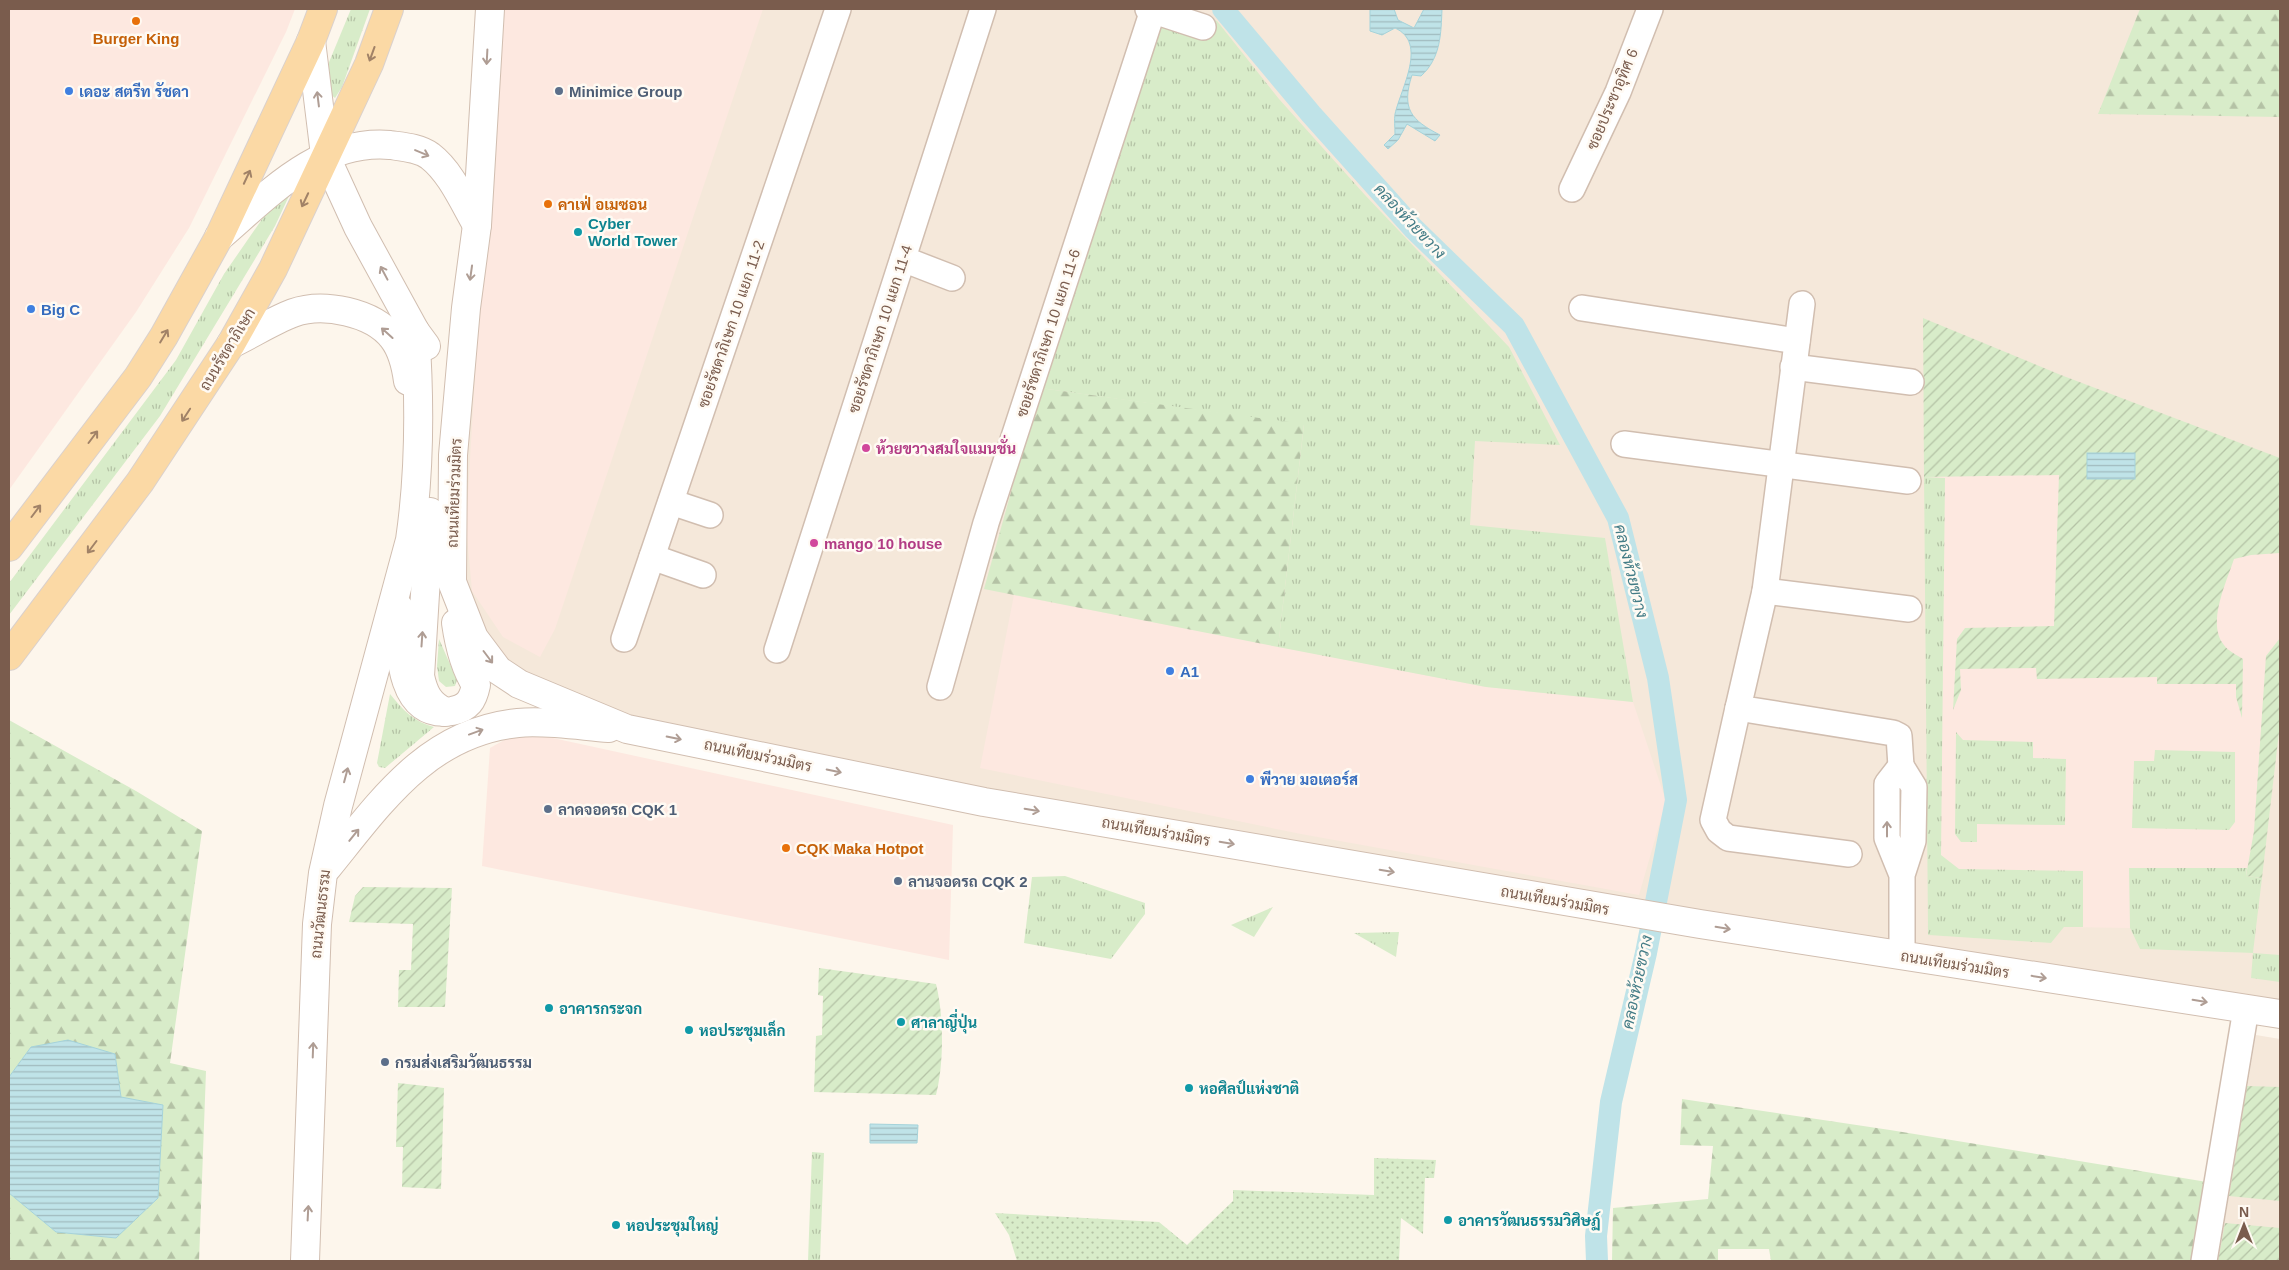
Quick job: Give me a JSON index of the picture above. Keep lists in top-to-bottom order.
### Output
{
  "streets": {
    "main road": ["ถนนรัชดาภิเษก"],
    "street": [
      "ซอยประชาอุทิศ 6",
      "ซอยรัชดาภิเษก 10 แยก 11-2",
      "ซอยรัชดาภิเษก 10 แยก 11-4",
      "ซอยรัชดาภิเษก 10 แยก 11-6",
      "ถนนเทียมร่วมมิตร",
      "ถนนวัฒนธรรม"
    ]
  },
  "one_way": ["ถนนเทียมร่วมมิตร", "ถนนวัฒนธรรม"],
  "water": ["คลองห้วยขวาง"],
  "places": [
    "Burger King",
    "เดอะ สตรีท รัชดา",
    "Minimice Group",
    "คาเฟ่ อเมซอน",
    "Cyber World Tower",
    "Big C",
    "ห้วยขวางสมใจแมนชั่น",
    "mango 10 house",
    "A1",
    "พีวาย มอเตอร์ส",
    "ลาดจอดรถ CQK 1",
    "CQK Maka Hotpot",
    "ลานจอดรถ CQK 2",
    "อาคารกระจก",
    "ศาลาญี่ปุ่น",
    "หอประชุมเล็ก",
    "กรมส่งเสริมวัฒนธรรม",
    "หอศิลป์แห่งชาติ",
    "อาคารวัฒนธรรมวิศิษฏ์",
    "หอประชุมใหญ่"
  ],
  "north": "top"
}
